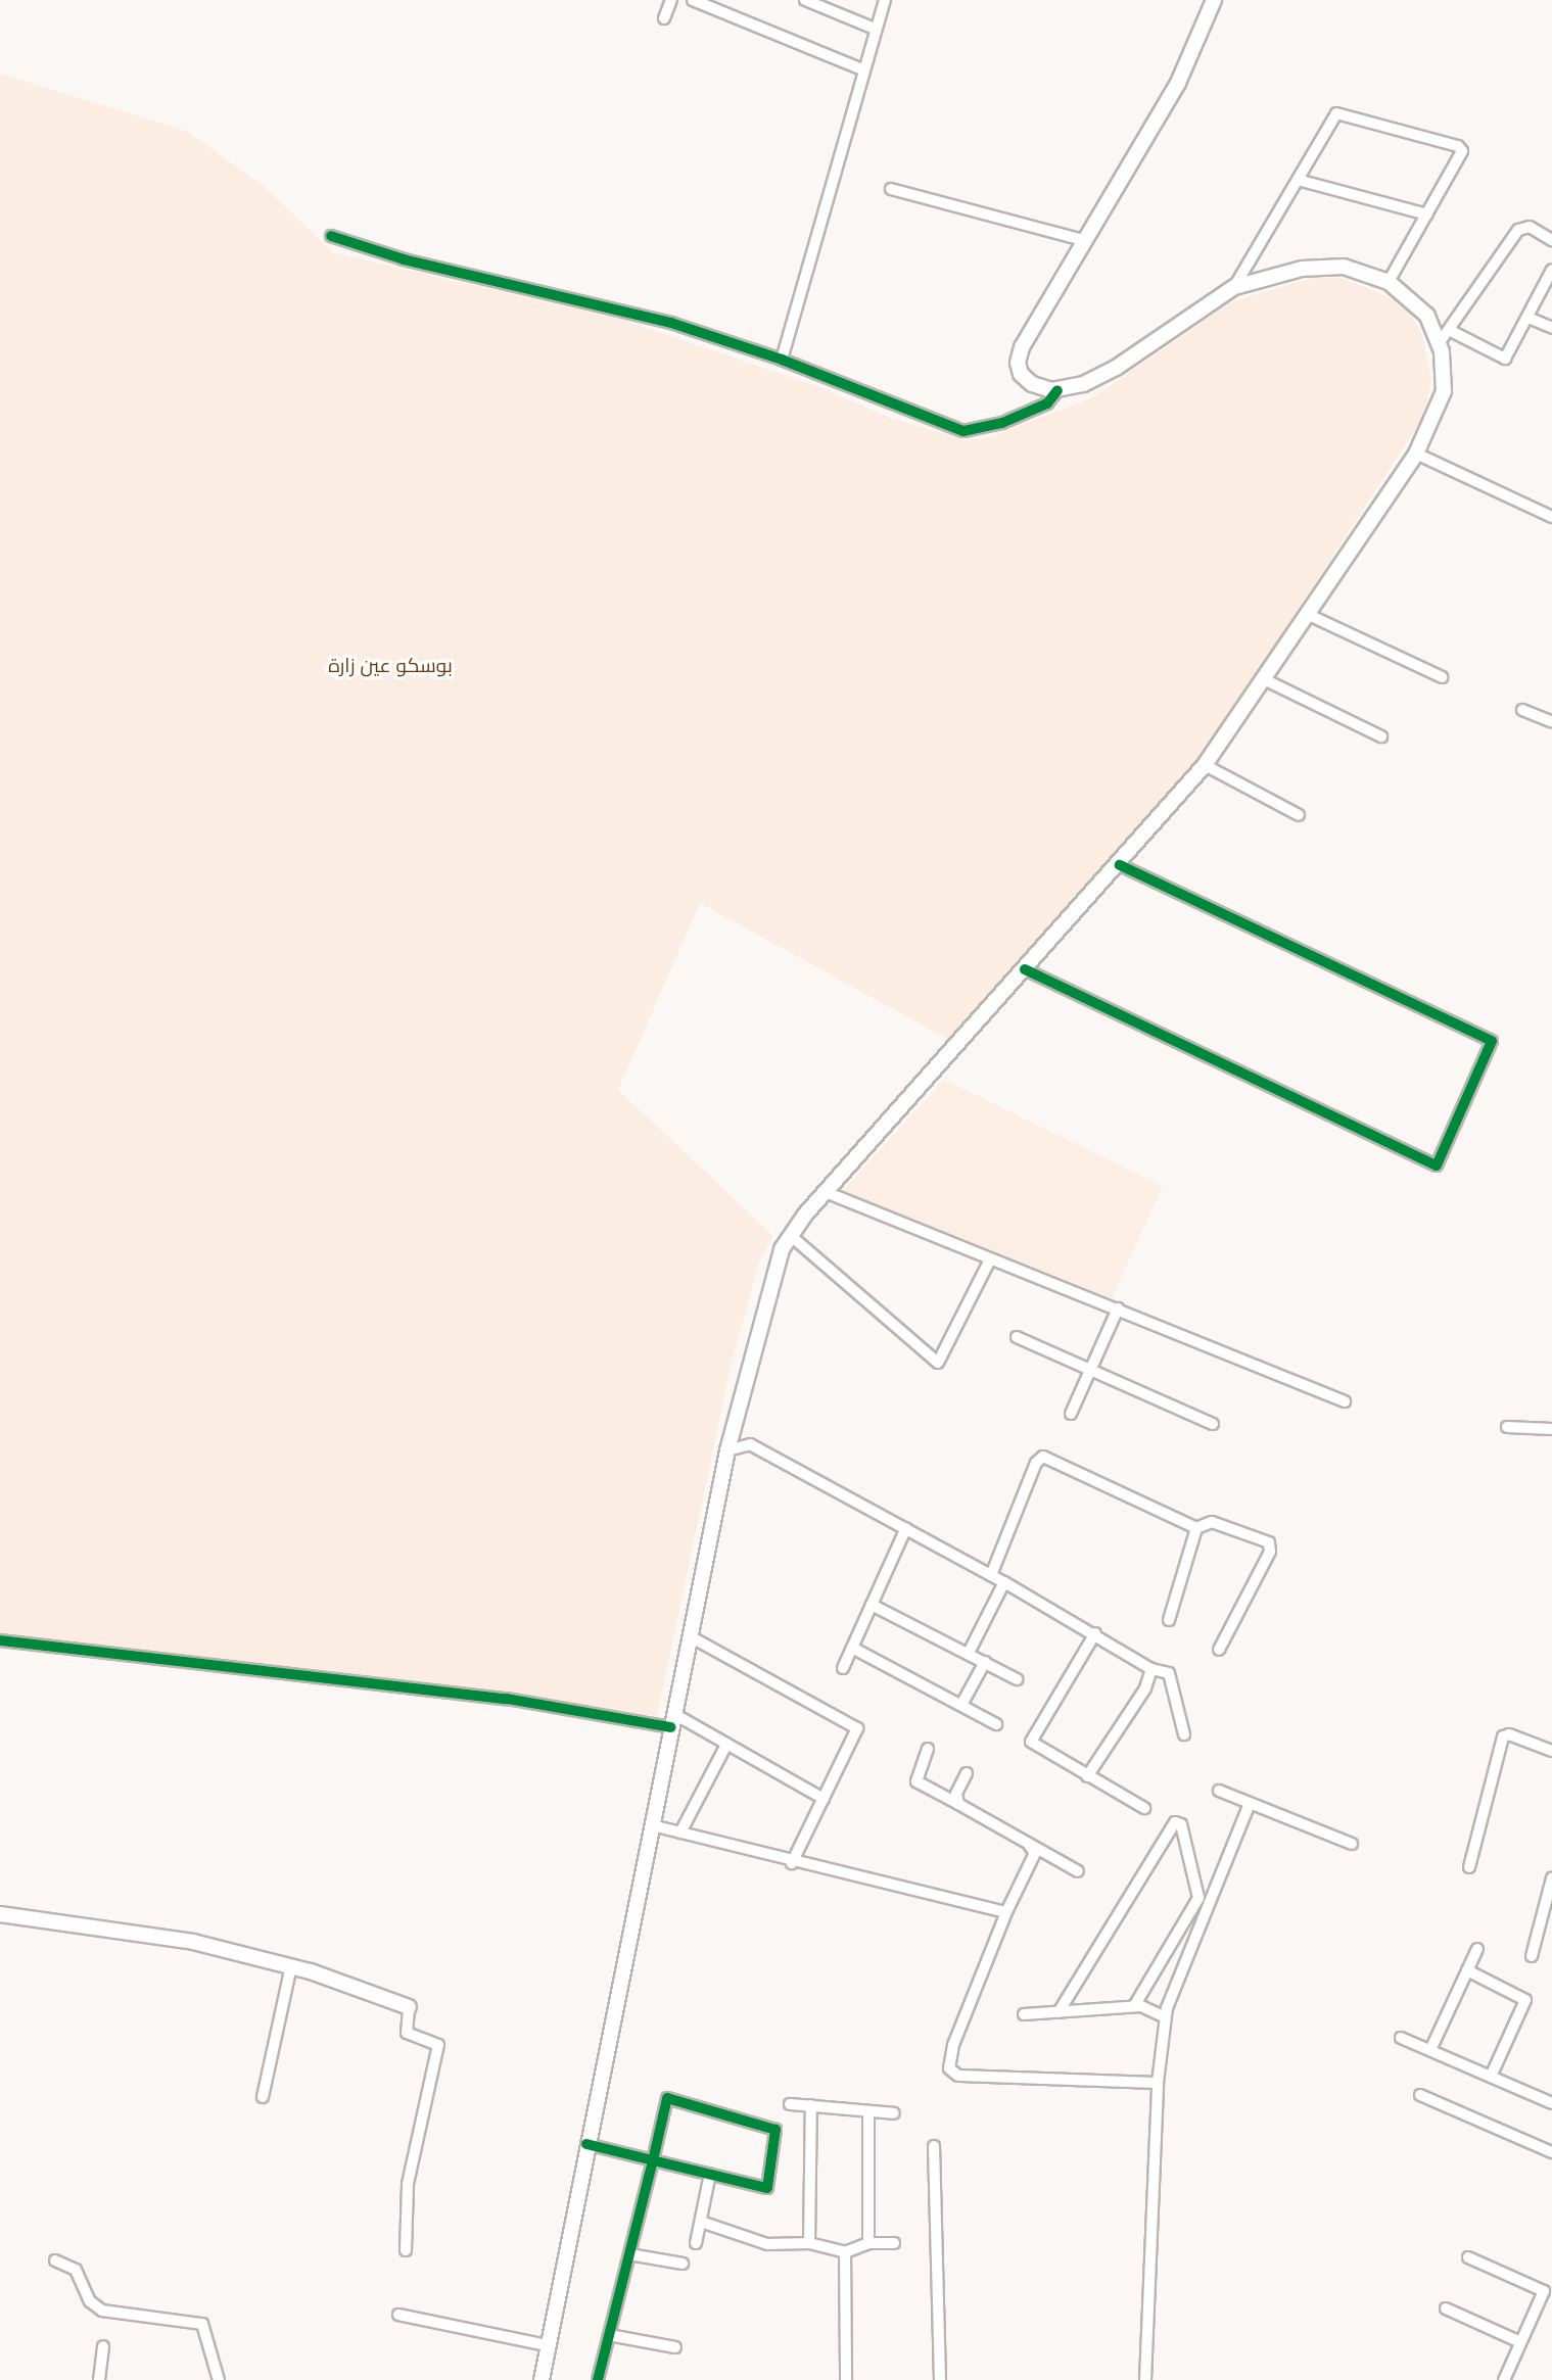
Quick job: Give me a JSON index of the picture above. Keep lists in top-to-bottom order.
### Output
{
  "parks": ["بوسكو عين زارة"]
}
